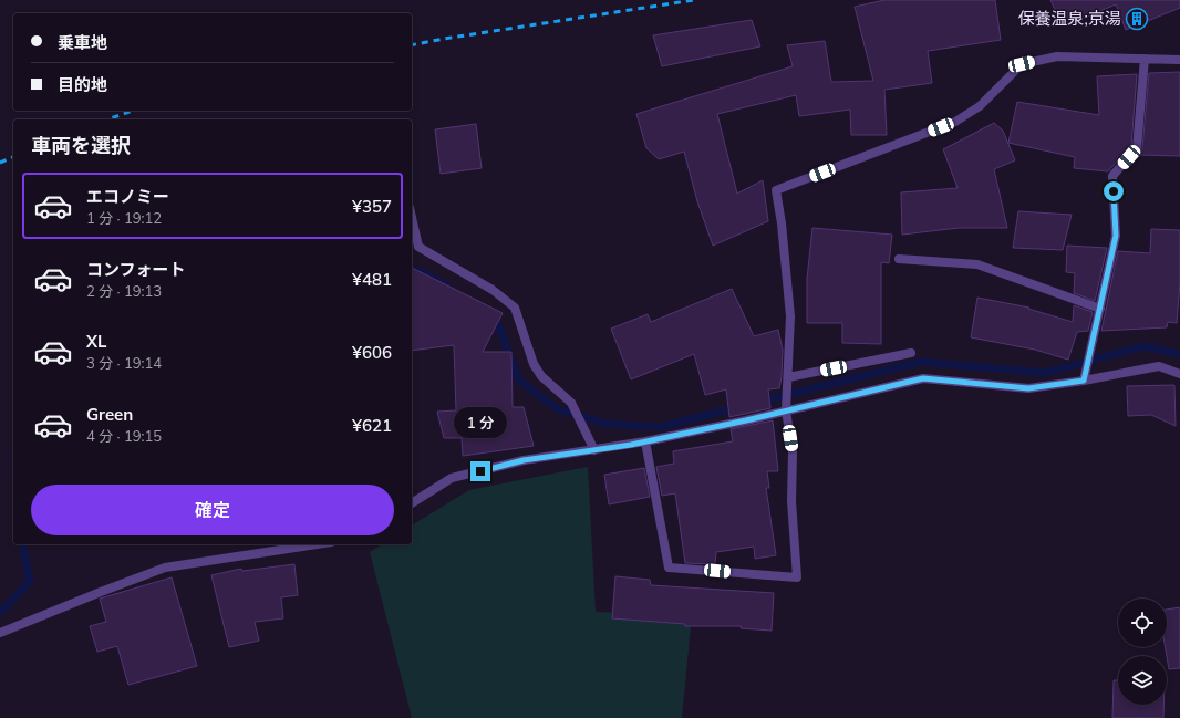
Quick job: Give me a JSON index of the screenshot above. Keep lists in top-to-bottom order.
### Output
{
  "places": {
    "building": ["保養温泉;京湯"]
  },
  "page": {
    "banner": ["乗車地", "目的地"],
    "heading": "車両を選択",
    "list": [
      {
        "name": "エコノミー",
        "note": "1 分 · 19:12",
        "value": "¥357"
      },
      {
        "name": "コンフォート",
        "note": "2 分 · 19:13",
        "value": "¥481"
      },
      {
        "name": "XL",
        "note": "3 分 · 19:14",
        "value": "¥606"
      },
      {
        "name": "Green",
        "note": "4 分 · 19:15",
        "value": "¥621"
      }
    ],
    "bubble": "1 分",
    "buttons": "確定"
  }
}
